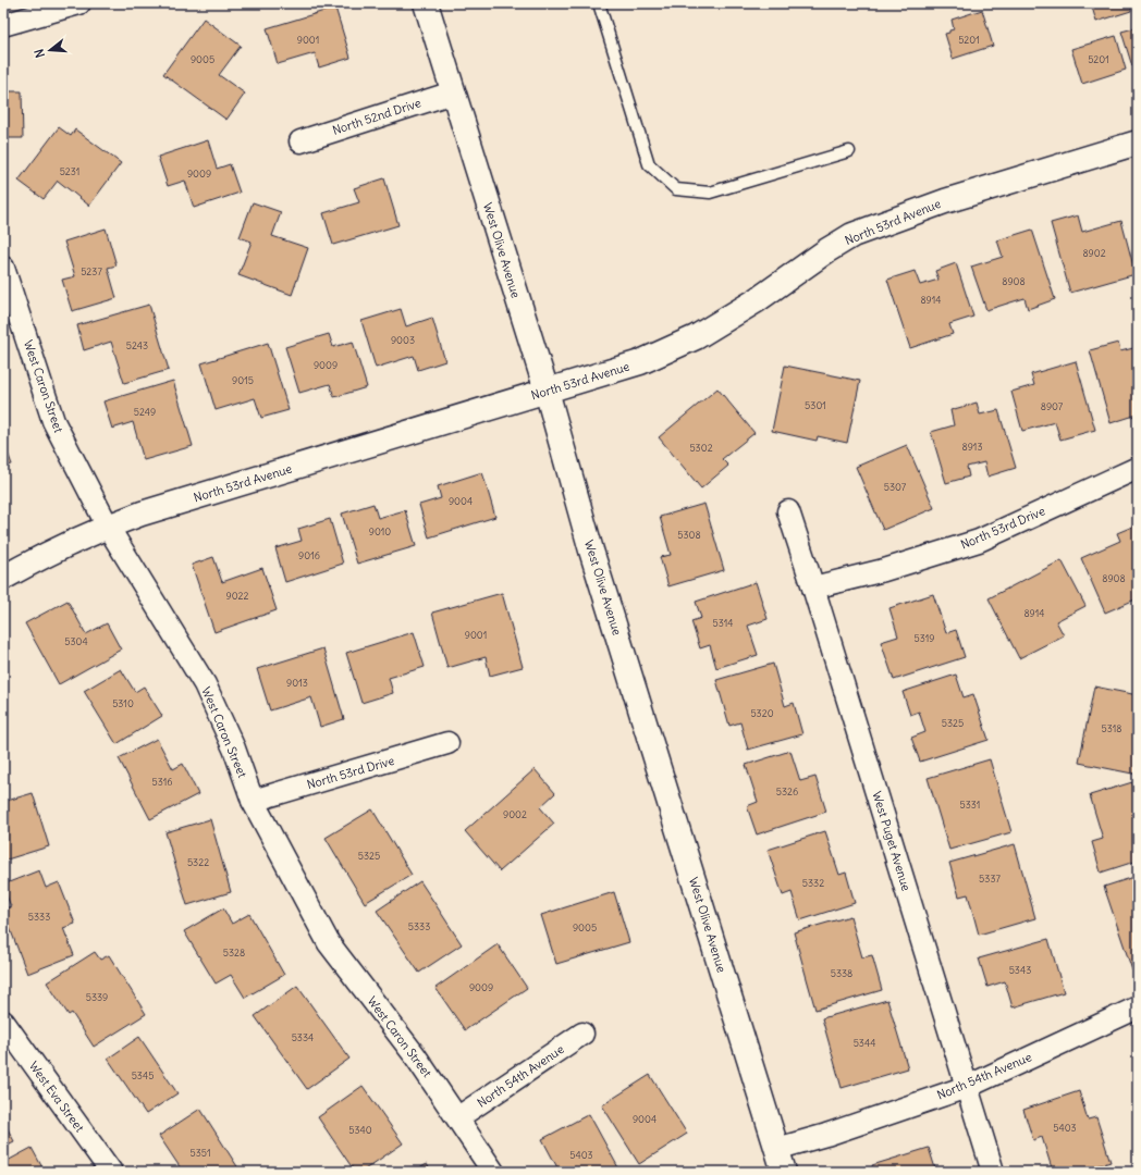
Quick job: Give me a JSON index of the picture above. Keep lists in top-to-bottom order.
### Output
{
  "streets": {
    "main road": ["North 53rd Avenue", "West Olive Avenue"],
    "street": [
      "North 52nd Drive",
      "West Caron Street",
      "North 53rd Drive",
      "West Puget Avenue",
      "North 54th Avenue",
      "West Eva Street"
    ]
  },
  "crossings": [
    ["North 52nd Drive", "West Olive Avenue"],
    ["North 53rd Avenue", "West Olive Avenue"],
    ["North 53rd Avenue", "West Caron Street"],
    ["West Olive Avenue", "North 54th Avenue"],
    ["West Caron Street", "North 53rd Drive"],
    ["West Caron Street", "North 54th Avenue"],
    ["North 53rd Drive", "West Puget Avenue"],
    ["West Puget Avenue", "North 54th Avenue"]
  ],
  "house_numbers": [
    "9001",
    "5201",
    "9005",
    "5201",
    "5231",
    "9009",
    "8902",
    "5237",
    "8908",
    "8914",
    "9003",
    "5243",
    "9009",
    "9015",
    "5301",
    "8907",
    "5249",
    "8913",
    "5302",
    "5307",
    "9004",
    "9010",
    "5308",
    "9016",
    "8908",
    "9022",
    "8914",
    "5314",
    "9001",
    "5319",
    "5304",
    "9013",
    "5310",
    "5320",
    "5325",
    "5318",
    "5316",
    "5326",
    "5331",
    "9002",
    "5325",
    "5322",
    "5337",
    "5332",
    "5333",
    "5333",
    "9005",
    "5328",
    "5343",
    "5338",
    "9009",
    "5339",
    "5334",
    "5344",
    "5345",
    "9004",
    "5403",
    "5340",
    "5351",
    "5403"
  ],
  "north": "left"
}
